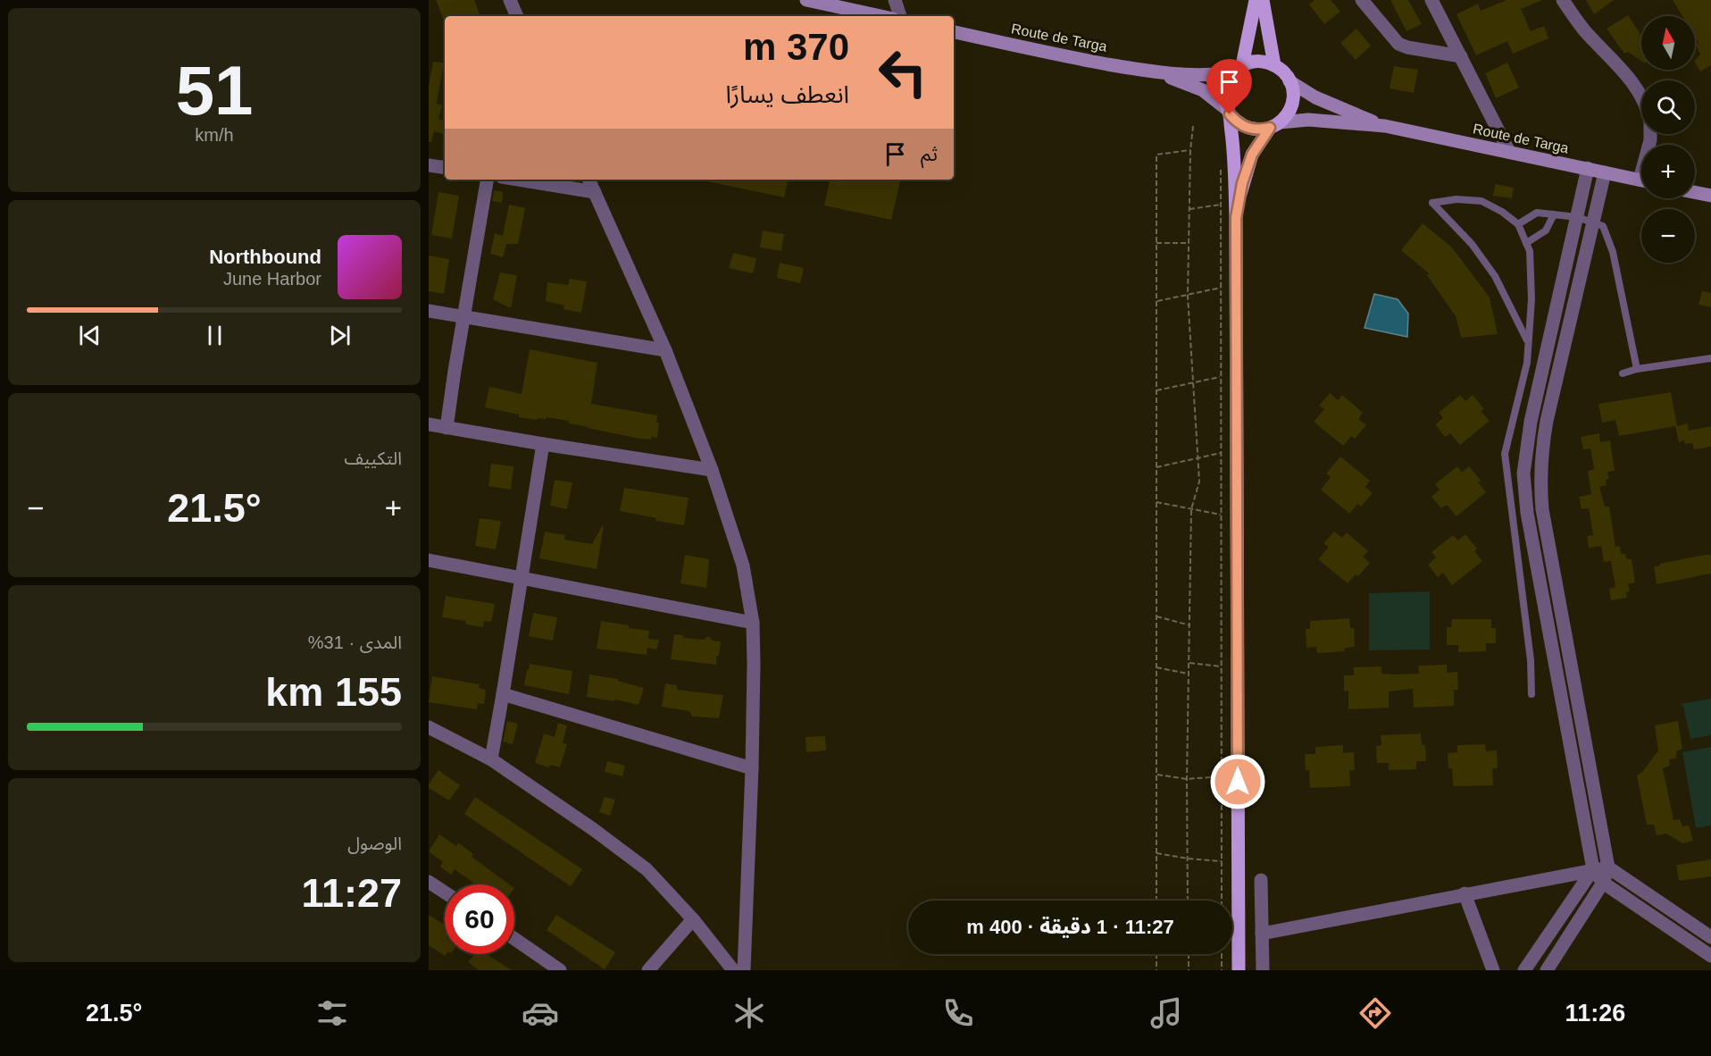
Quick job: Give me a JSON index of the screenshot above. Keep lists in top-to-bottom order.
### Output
{
  "streets": {
    "main road": ["Route de Targa"]
  },
  "north": "top",
  "page": {
    "tile": [
      ["51", "km/h"],
      "التكييف",
      ["المدى · 31%", "155 km"],
      ["الوصول", "11:27"]
    ],
    "map_buttons": ["+", "−"],
    "turn": ["370 m", "انعطف يسارًا"],
    "then": "ثم",
    "song": ["Northbound", "June Harbor"],
    "heat": ["−", "21.5°", "+"],
    "limit": "60",
    "trip": "11:27 · 1 دقيقة · 400 m",
    "tabs": ["11:26", "21.5°"]
  }
}
